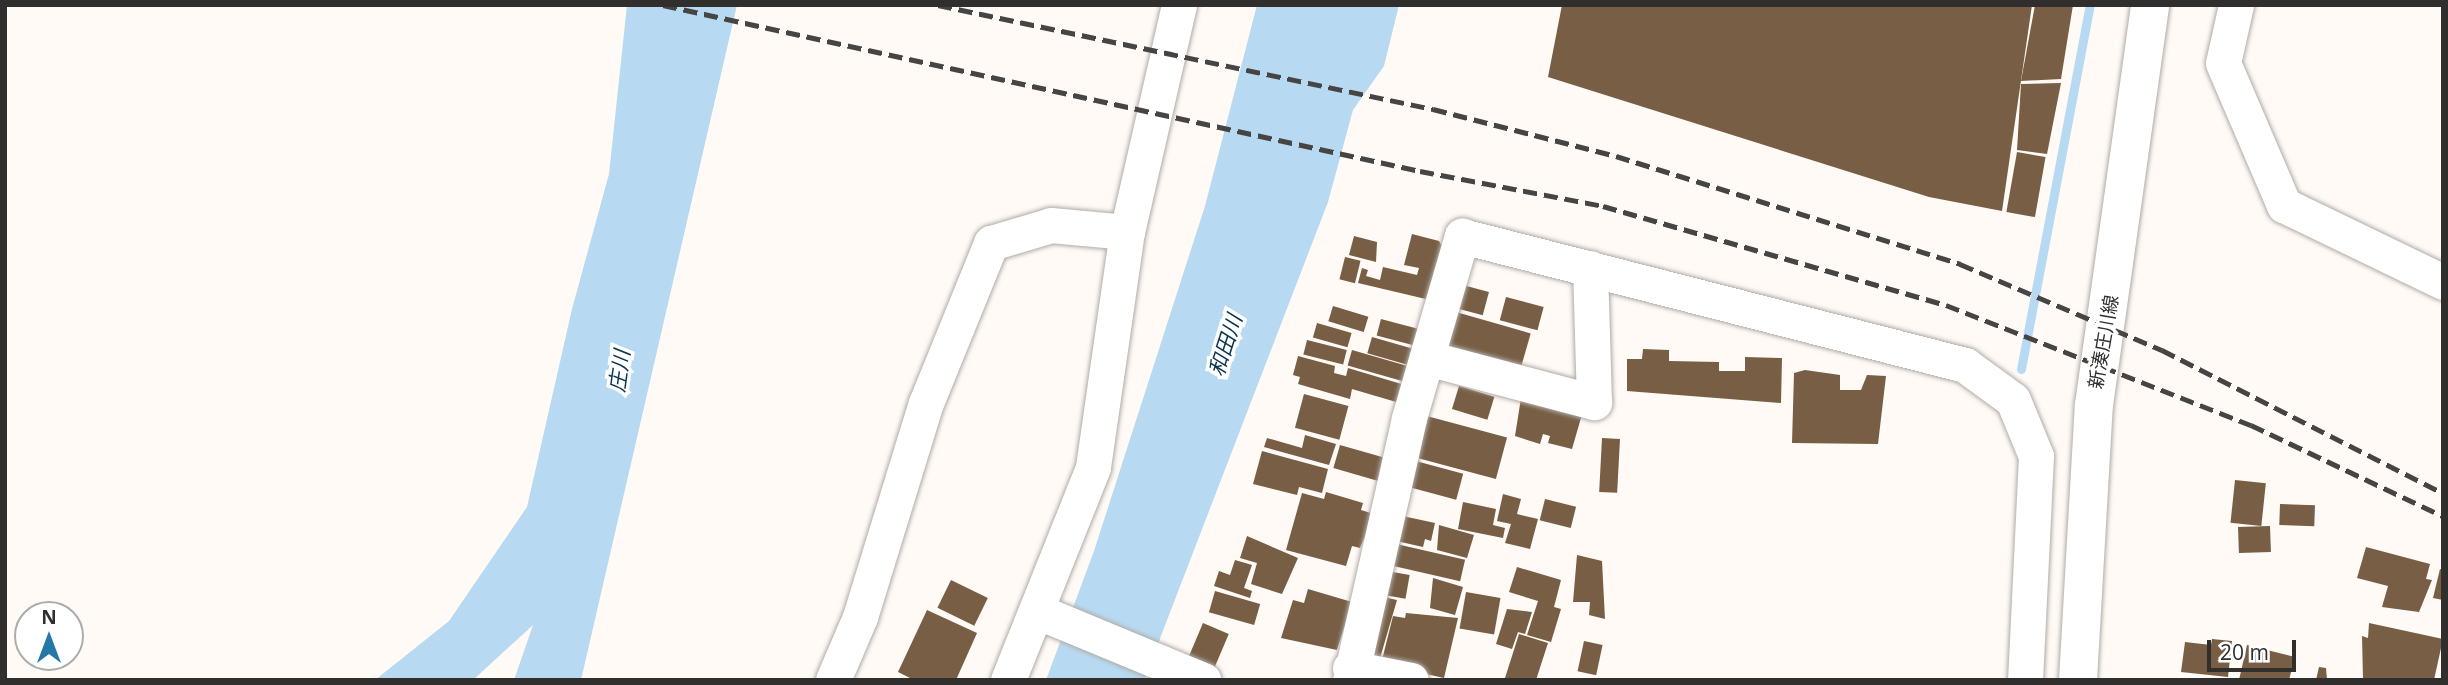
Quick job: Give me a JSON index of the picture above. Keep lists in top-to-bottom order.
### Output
{
  "streets": {
    "main road": ["新湊庄川線"]
  },
  "water": ["和田川", "庄川"],
  "scale_bar": "20 m",
  "north": "top"
}
